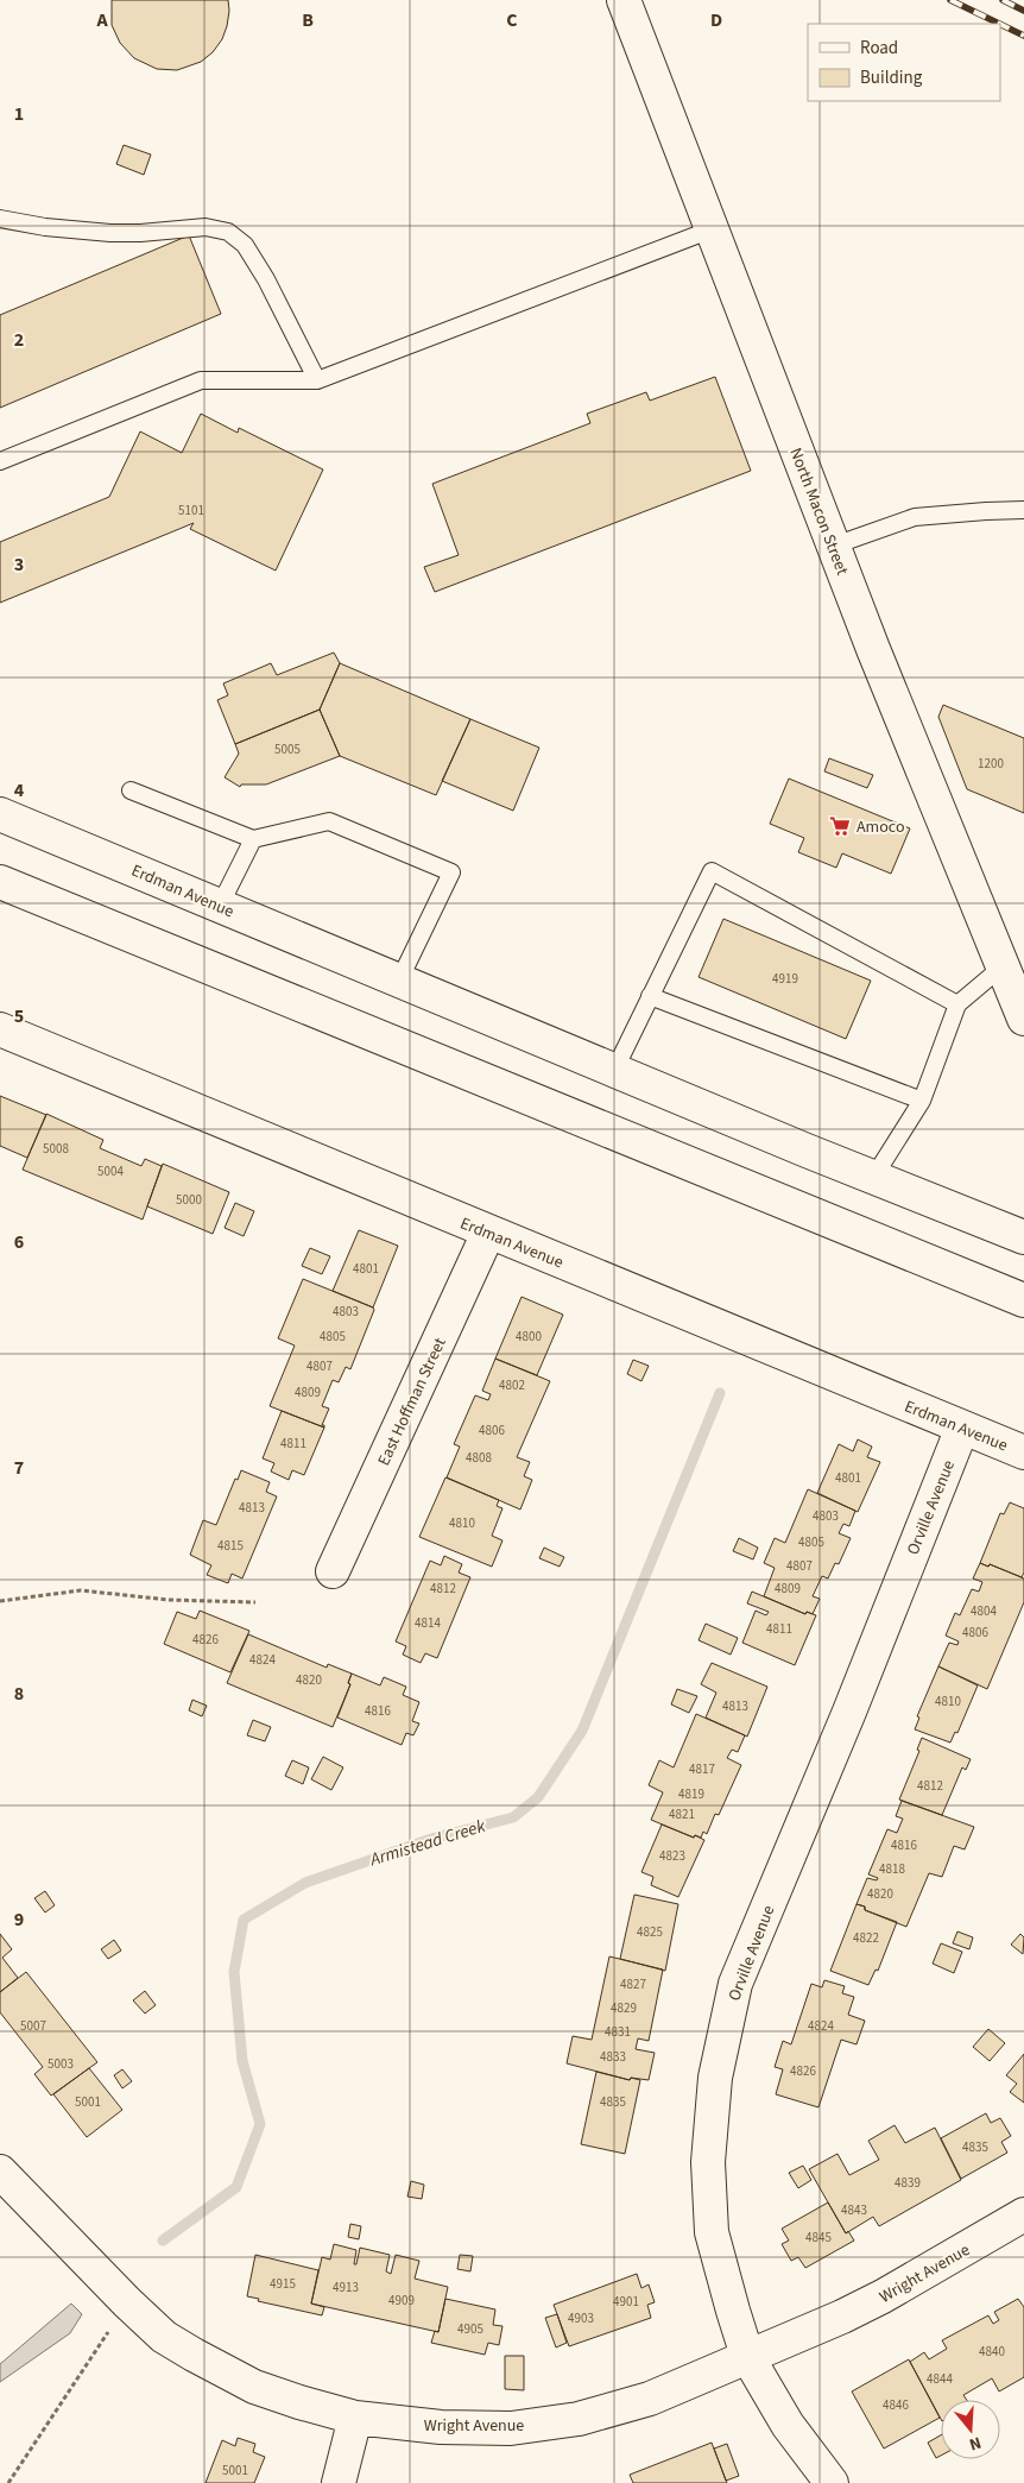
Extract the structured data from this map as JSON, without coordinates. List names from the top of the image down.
{
  "streets": {
    "street": [
      "North Macon Street",
      "Erdman Avenue",
      "East Hoffman Street",
      "Orville Avenue",
      "Wright Avenue"
    ]
  },
  "crossings": [
    ["Erdman Avenue", "East Hoffman Street"],
    ["Erdman Avenue", "Orville Avenue"],
    ["Orville Avenue", "Wright Avenue"]
  ],
  "water": ["Armistead Creek"],
  "places": {
    "supermarket": ["Amoco"]
  },
  "house_numbers": [
    "5101",
    "5005",
    "1200",
    "4919",
    "5008",
    "5004",
    "5000",
    "4801",
    "4803",
    "4805",
    "4800",
    "4807",
    "4802",
    "4809",
    "4806",
    "4811",
    "4808",
    "4801",
    "4813",
    "4803",
    "4810",
    "4805",
    "4815",
    "4807",
    "4812",
    "4809",
    "4804",
    "4814",
    "4811",
    "4806",
    "4826",
    "4824",
    "4820",
    "4810",
    "4813",
    "4816",
    "4817",
    "4812",
    "4819",
    "4821",
    "4816",
    "4823",
    "4818",
    "4820",
    "4825",
    "4822",
    "4827",
    "4829",
    "5007",
    "4824",
    "4831",
    "4833",
    "5003",
    "4826",
    "5001",
    "4835",
    "4835",
    "4839",
    "4843",
    "4845",
    "4915",
    "4913",
    "4909",
    "4901",
    "4903",
    "4905",
    "4840",
    "4844",
    "4846",
    "5001"
  ],
  "legend": ["Road", "Building"],
  "north": "bottom",
  "grid": {
    "columns": [
      "A",
      "B",
      "C",
      "D"
    ],
    "rows": [
      "1",
      "2",
      "3",
      "4",
      "5",
      "6",
      "7",
      "8",
      "9"
    ]
  }
}
